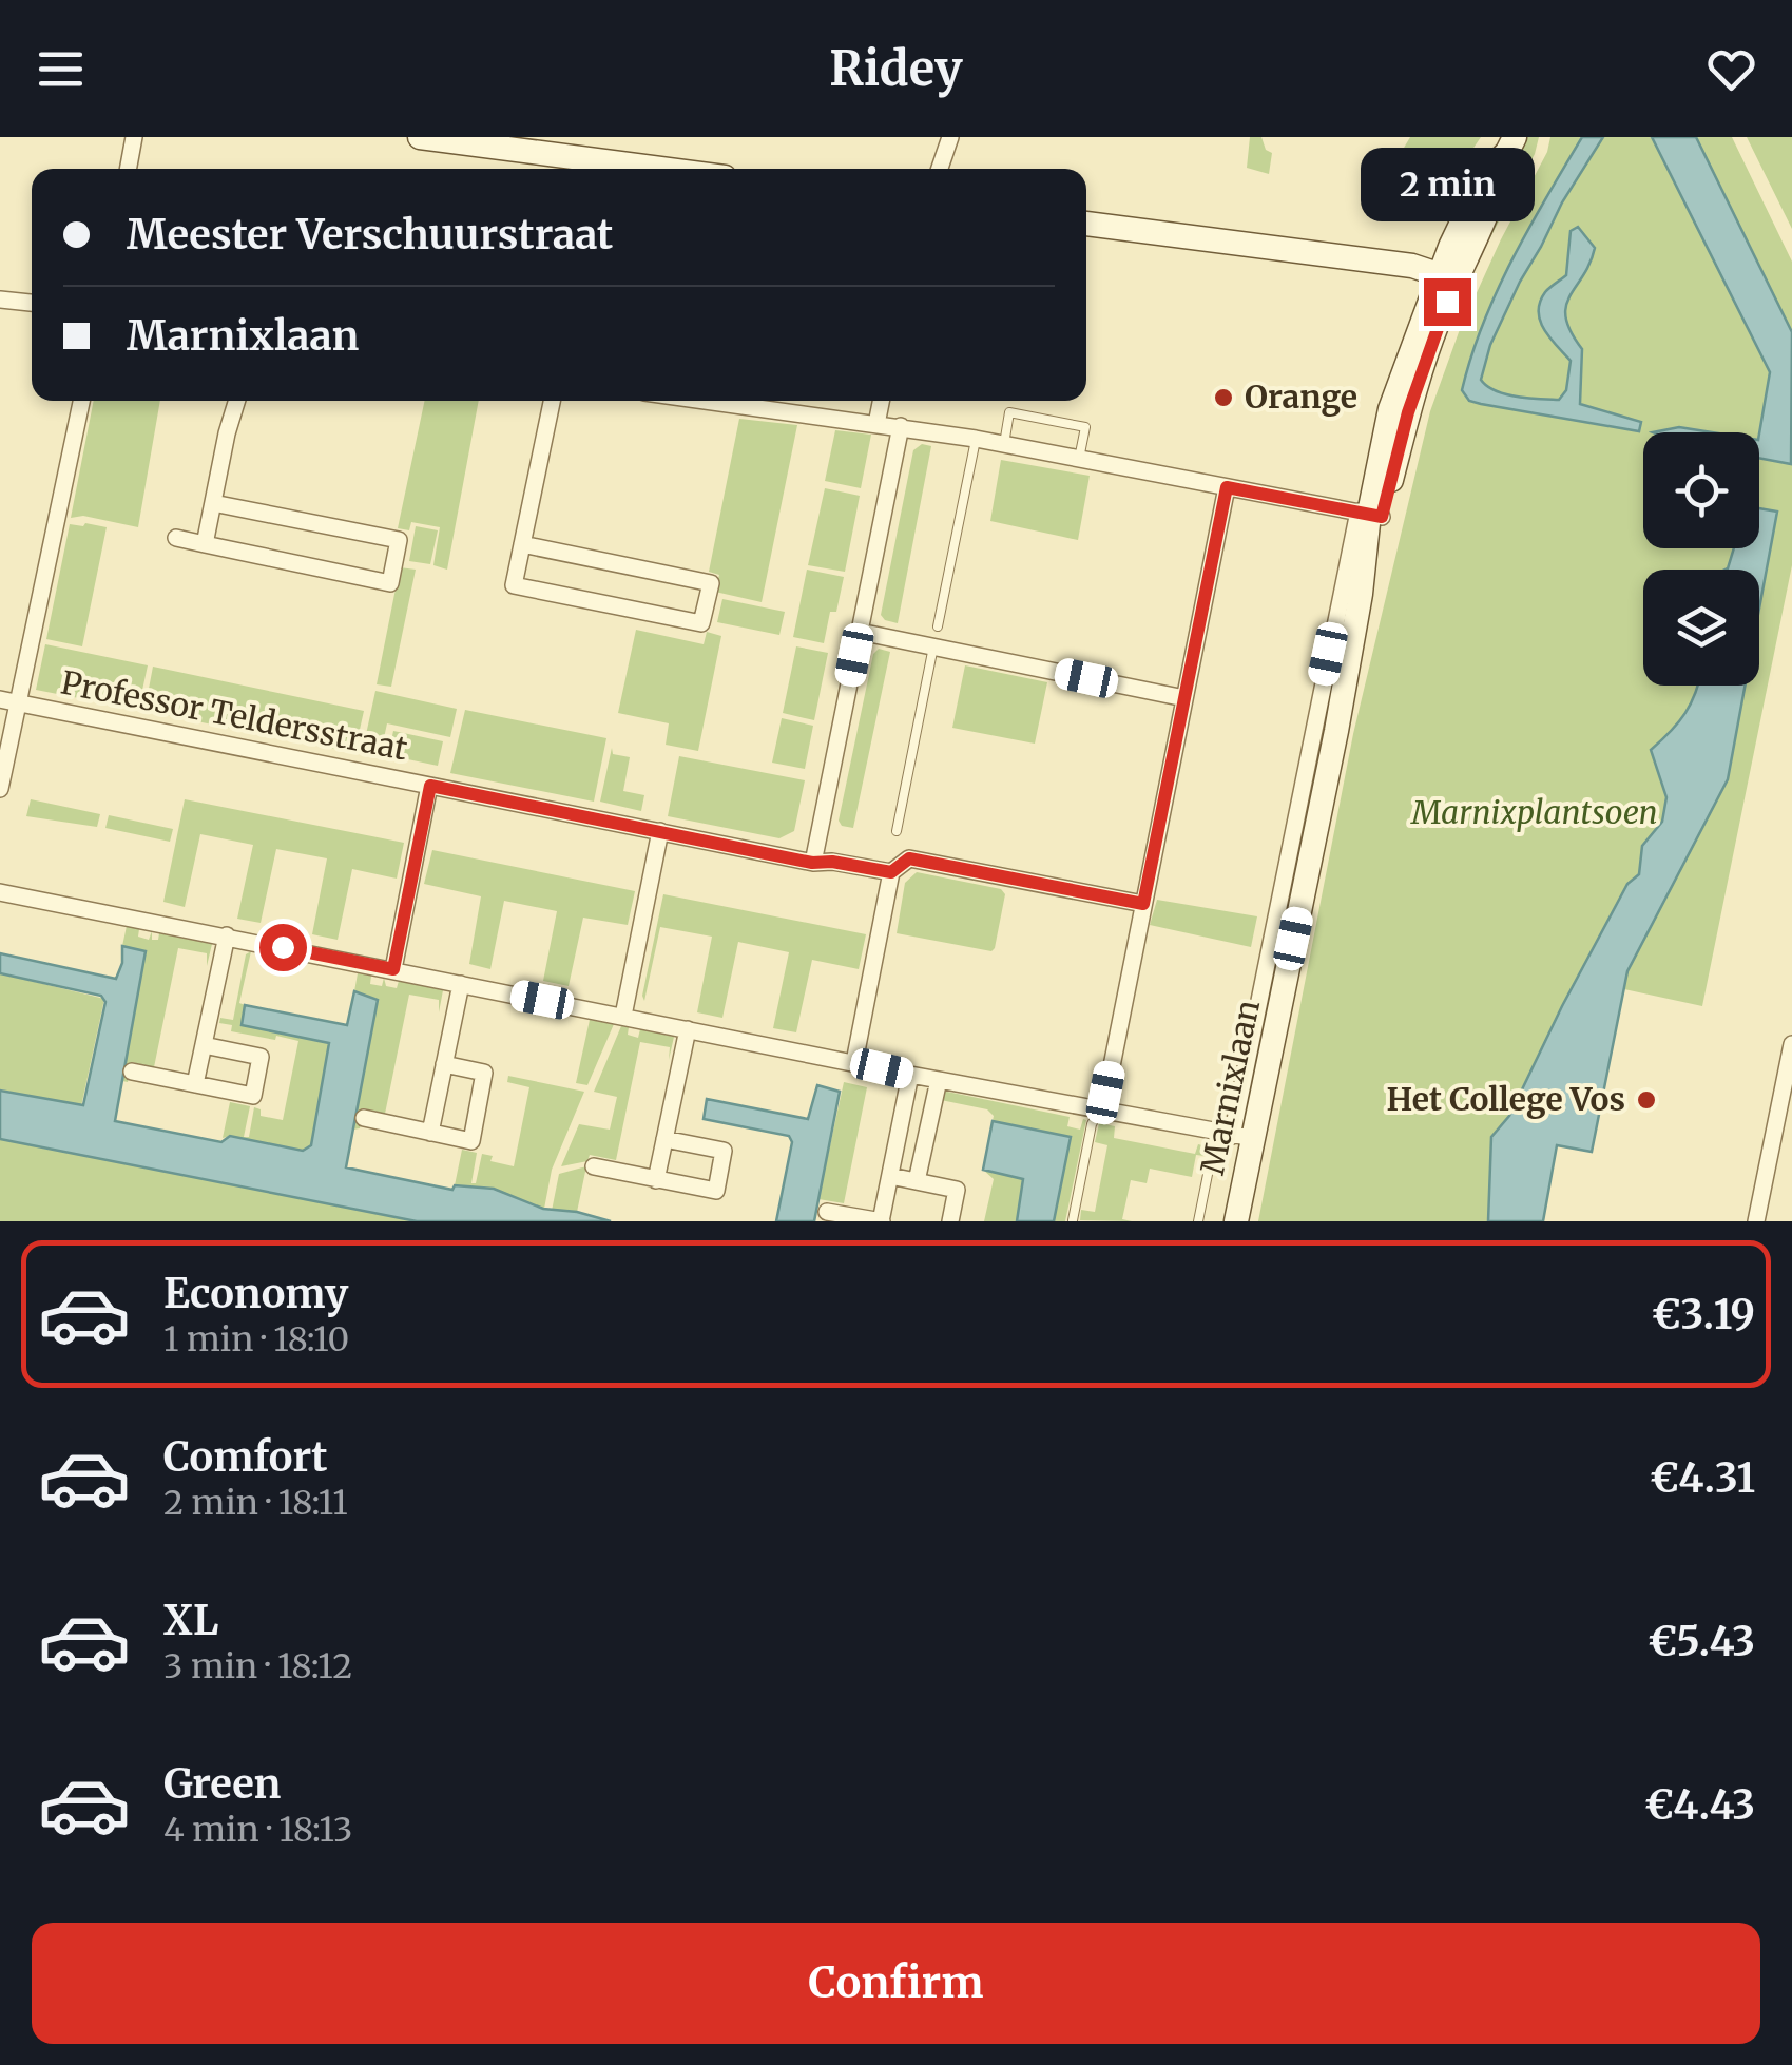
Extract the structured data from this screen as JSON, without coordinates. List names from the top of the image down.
{
  "streets": {
    "street": ["Professor Teldersstraat", "Marnixlaan"]
  },
  "parks": ["Marnixplantsoen"],
  "places": ["Orange", "Het College Vos"],
  "page": {
    "header": "Ridey",
    "bubble": "2 min",
    "banner": ["Meester Verschuurstraat", "Marnixlaan"],
    "list": [
      {
        "name": "Economy",
        "note": "1 min · 18:10",
        "value": "€3.19"
      },
      {
        "name": "Comfort",
        "note": "2 min · 18:11",
        "value": "€4.31"
      },
      {
        "name": "XL",
        "note": "3 min · 18:12",
        "value": "€5.43"
      },
      {
        "name": "Green",
        "note": "4 min · 18:13",
        "value": "€4.43"
      }
    ],
    "buttons": "Confirm"
  }
}
